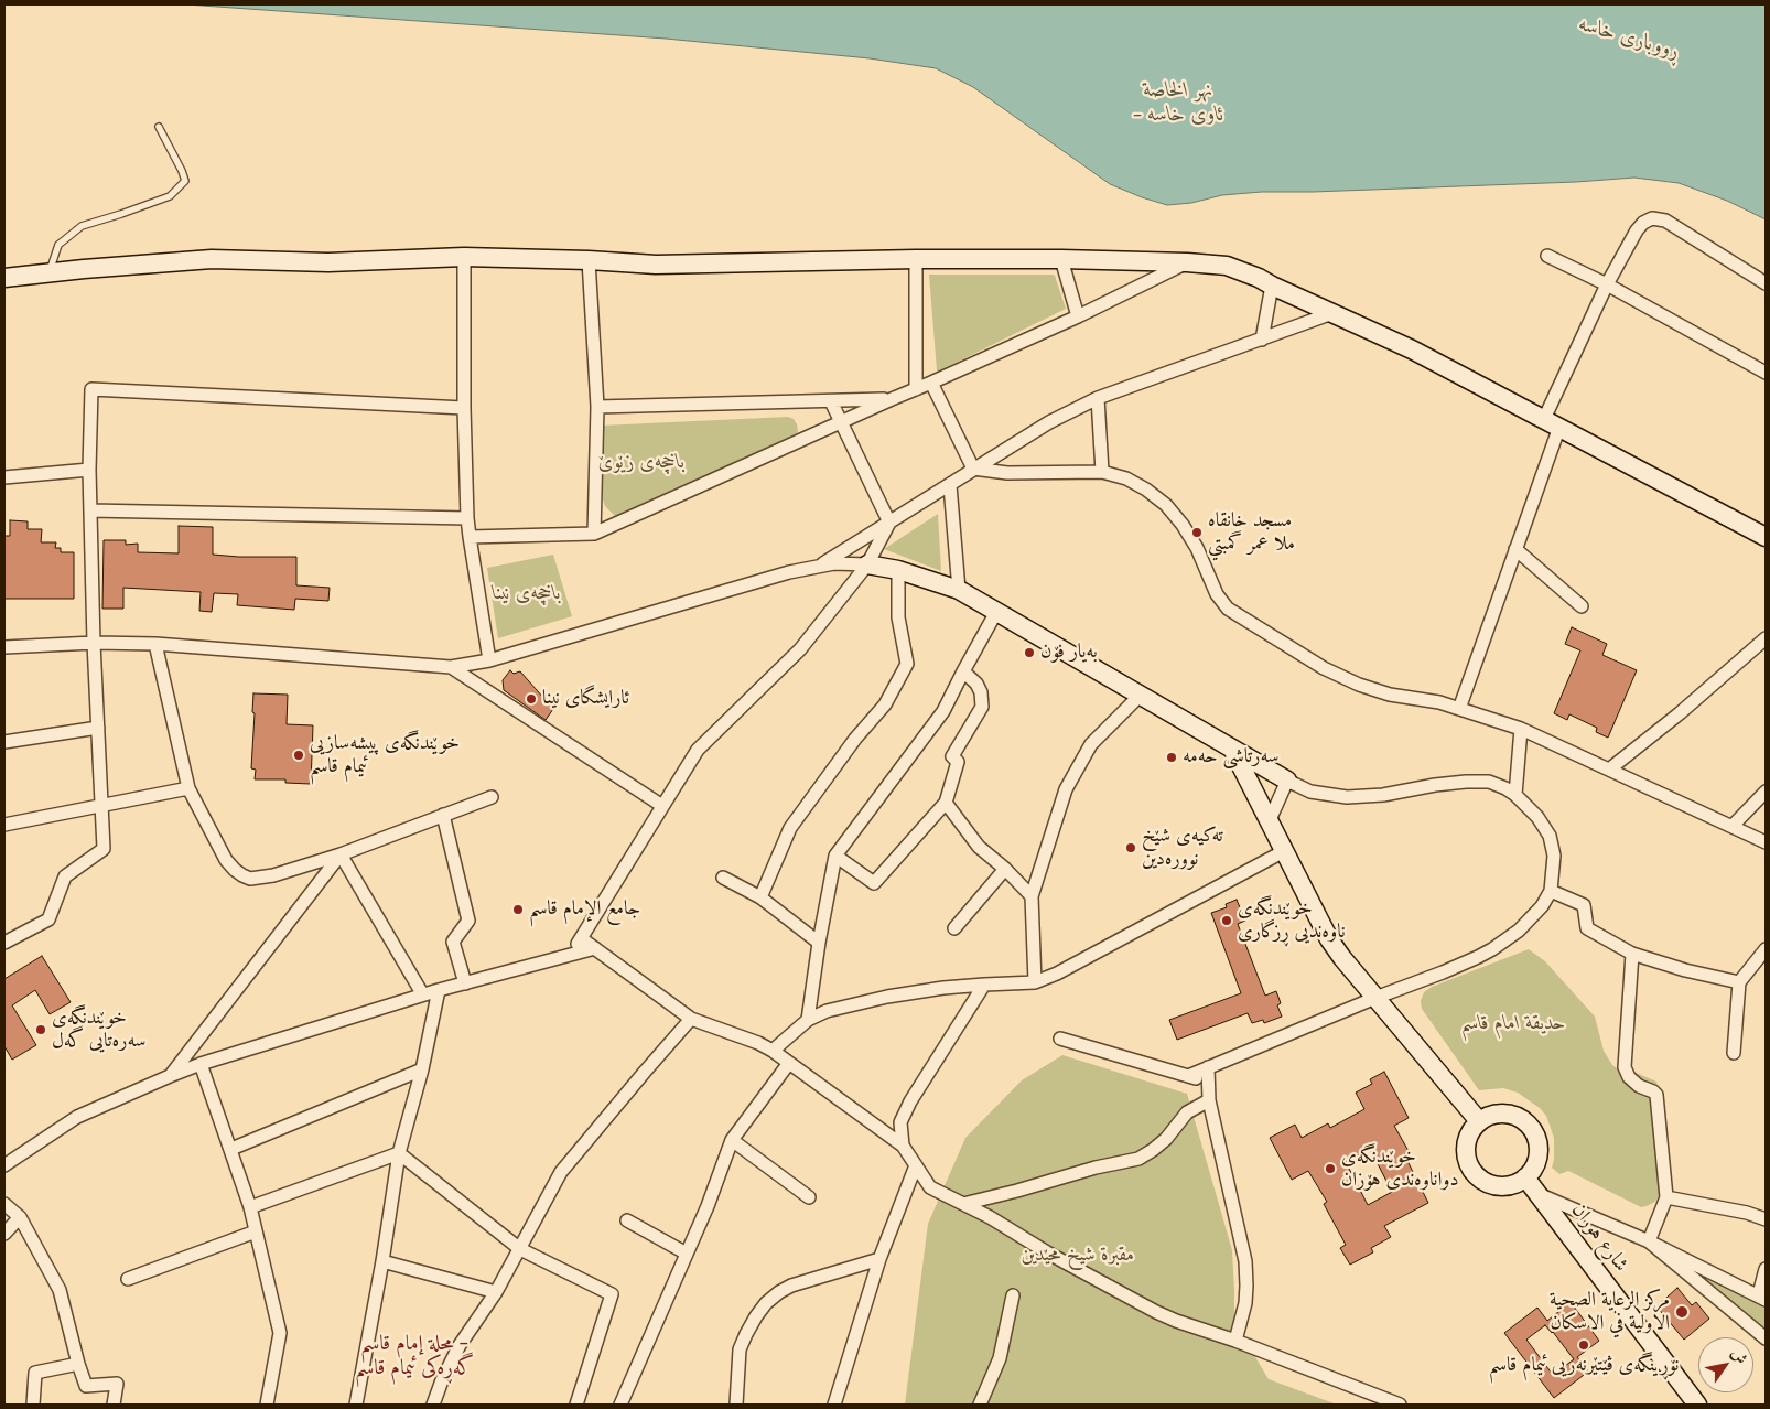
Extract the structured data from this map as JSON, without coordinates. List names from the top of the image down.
{
  "streets": {
    "street": ["شارع هوران"]
  },
  "districts": ["محلة إمام قاسم - گەڕەکی ئیمام قاسم"],
  "water": ["ڕووباری خاسە", "نهر الخاصة - ئاوی خاسە"],
  "parks": [
    "باخچەی زێوێ",
    "باخچەی نینا",
    "حديقة امام قاسم",
    "مقبرة شيخ محێدین"
  ],
  "places": [
    "مسجد خانقاه ملا عمر گمبتي",
    "بەیار فۆن",
    "ئارایشگای نینا",
    "خوێندنگەی پیشەسازیی ئیمام قاسم",
    "سەرتاشی حەمە",
    "تەکیەی شێخ نوورەدین",
    "جامع الإمام قاسم",
    "خوێندنگەی ناوەندیی ڕزگاری",
    "خوێندنگەی سەرەتایی گەل",
    "خوێندنگەی دواناوەندی هۆزان",
    "مركز الرعاية الصحية الاولية في الاسكان",
    "نۆڕینگەی ڤێتێرنەریی ئیمام قاسم"
  ],
  "north": "top right"
}
